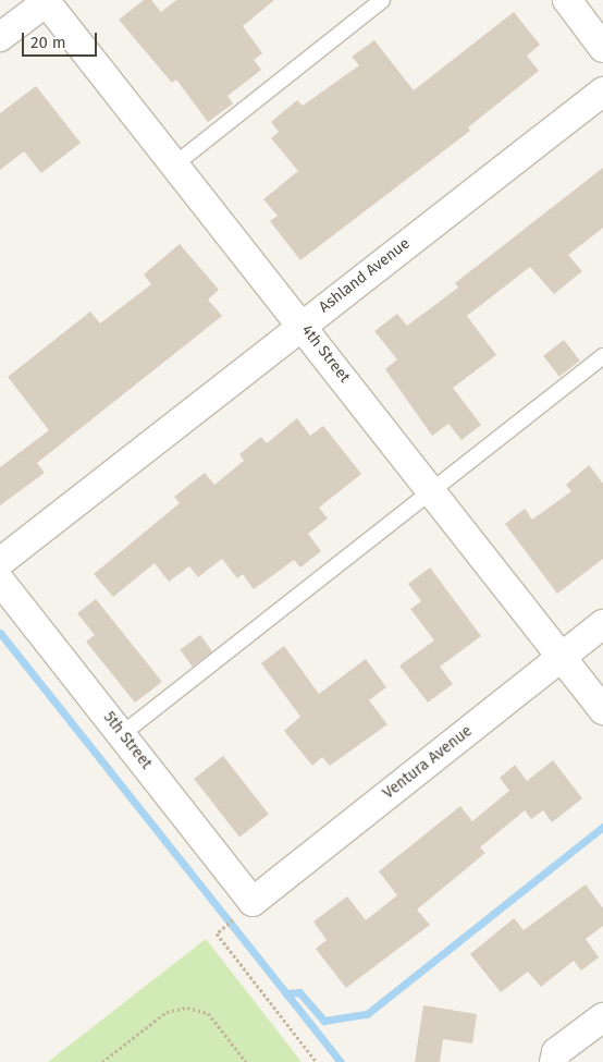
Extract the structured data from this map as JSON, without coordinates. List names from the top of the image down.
{
  "streets": {
    "street": [
      "Ashland Avenue",
      "4th Street",
      "5th Street",
      "Ventura Avenue"
    ]
  },
  "crossings": [
    ["Ashland Avenue", "4th Street"],
    ["4th Street", "Ventura Avenue"],
    ["5th Street", "Ventura Avenue"]
  ],
  "scale_bar": "20 m"
}
